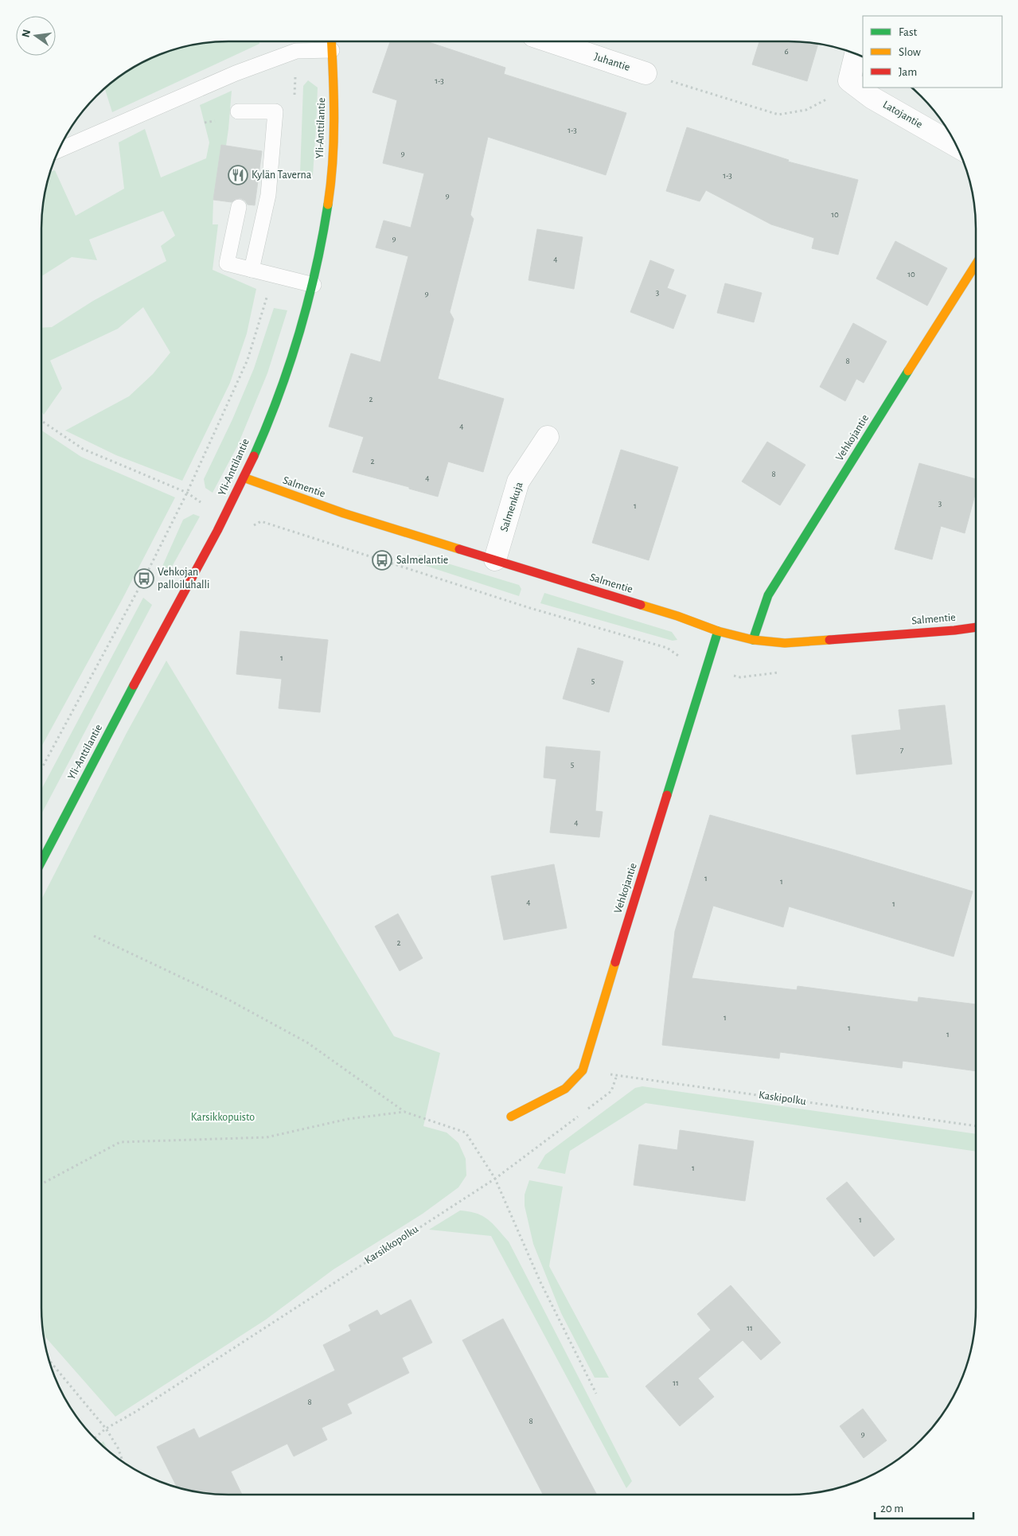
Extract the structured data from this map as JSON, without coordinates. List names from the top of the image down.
{
  "streets": {
    "street": [
      "Juhantie",
      "Latojantie",
      "Yli-Anttilantie",
      "Vehkojantie",
      "Salmentie",
      "Salmenkuja"
    ],
    "path": ["Kaskipolku", "Karsikkopolku"]
  },
  "crossings": [
    ["Yli-Anttilantie", "Salmentie"],
    ["Vehkojantie", "Salmentie"],
    ["Vehkojantie", "Kaskipolku"],
    ["Salmentie", "Salmenkuja"]
  ],
  "parks": ["Karsikkopuisto"],
  "places": {
    "restaurant": ["Kylän Taverna"],
    "bus stop": ["Salmelantie", "Vehkojan palloiluhalli"]
  },
  "house_numbers": [
    "6",
    "1-3",
    "1-3",
    "9",
    "1-3",
    "9",
    "10",
    "9",
    "4",
    "10",
    "3",
    "9",
    "8",
    "2",
    "4",
    "2",
    "8",
    "4",
    "3",
    "1",
    "1",
    "5",
    "7",
    "5",
    "4",
    "1",
    "1",
    "4",
    "1",
    "2",
    "1",
    "1",
    "1",
    "1",
    "1",
    "11",
    "11",
    "8",
    "8",
    "9"
  ],
  "legend": ["Fast", "Slow", "Jam"],
  "scale_bar": "20 m",
  "north": "left"
}
